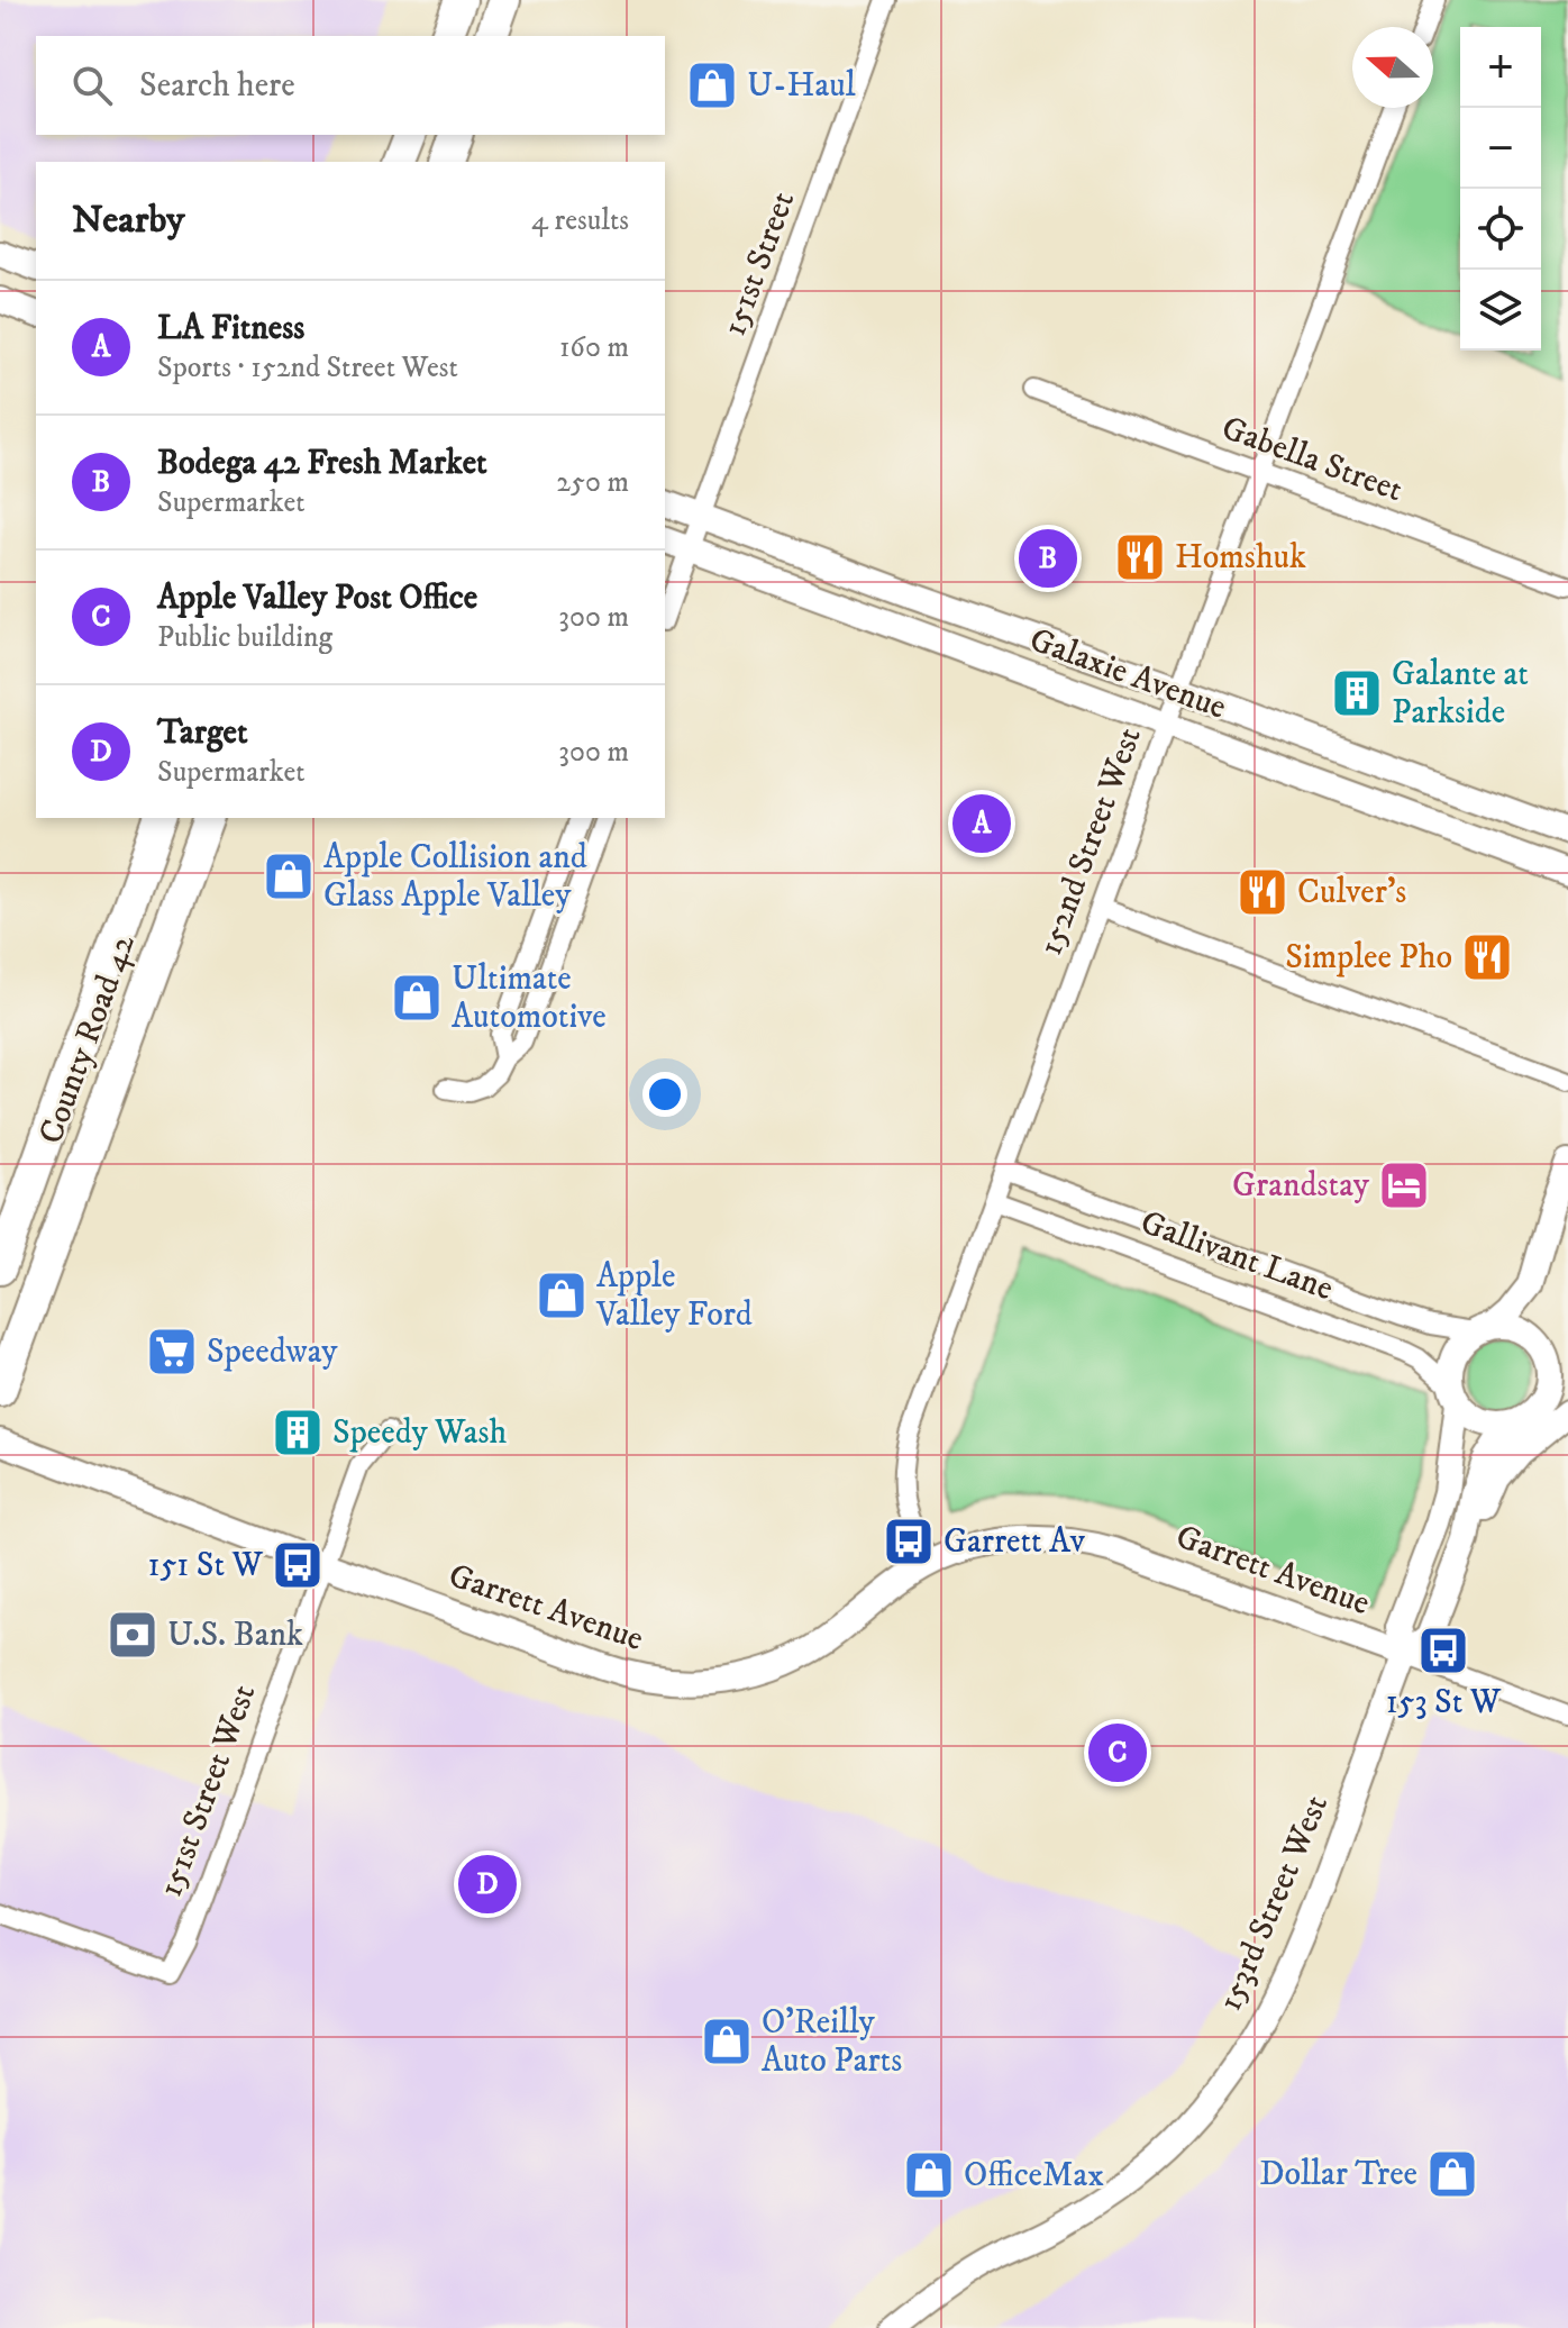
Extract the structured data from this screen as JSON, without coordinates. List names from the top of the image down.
{
  "streets": {
    "highway": ["County Road 42"],
    "street": [
      "151st Street",
      "Gabella Street",
      "Galaxie Avenue",
      "152nd Street West",
      "Gallivant Lane",
      "Garrett Avenue",
      "151st Street West",
      "153rd Street West"
    ]
  },
  "crossings": [
    ["151st Street", "Galaxie Avenue"],
    ["Gabella Street", "152nd Street West"],
    ["Galaxie Avenue", "152nd Street West"],
    ["152nd Street West", "Gallivant Lane"],
    ["152nd Street West", "Garrett Avenue"],
    ["Gallivant Lane", "153rd Street West"],
    ["Garrett Avenue", "151st Street West"],
    ["Garrett Avenue", "153rd Street West"]
  ],
  "places": {
    "shop": [
      "U-Haul",
      "Apple Collision and Glass Apple Valley",
      "Ultimate Automotive",
      "Apple Valley Ford",
      "O'Reilly Auto Parts",
      "Dollar Tree",
      "OfficeMax"
    ],
    "restaurant": ["Homshuk", "Culver's", "Simplee Pho"],
    "building": ["Galante at Parkside", "Speedy Wash"],
    "hotel": ["Grandstay"],
    "supermarket": ["Speedway"],
    "bus stop": ["Garrett Av", "151 St W", "153 St W"],
    "bank": ["U.S. Bank"]
  },
  "north": "left",
  "page": {
    "map_buttons": ["+", "−"],
    "search": "Search here",
    "heading": ["Nearby", "4 results"],
    "list": [
      {
        "mark": "A",
        "name": "LA Fitness",
        "note": "Sports · 152nd Street West",
        "value": "160 m"
      },
      {
        "mark": "B",
        "name": "Bodega 42 Fresh Market",
        "note": "Supermarket",
        "value": "250 m"
      },
      {
        "mark": "C",
        "name": "Apple Valley Post Office",
        "note": "Public building",
        "value": "300 m"
      },
      {
        "mark": "D",
        "name": "Target",
        "note": "Supermarket",
        "value": "300 m"
      }
    ],
    "pins": [
      "B",
      "A",
      "C",
      "D"
    ]
  }
}
